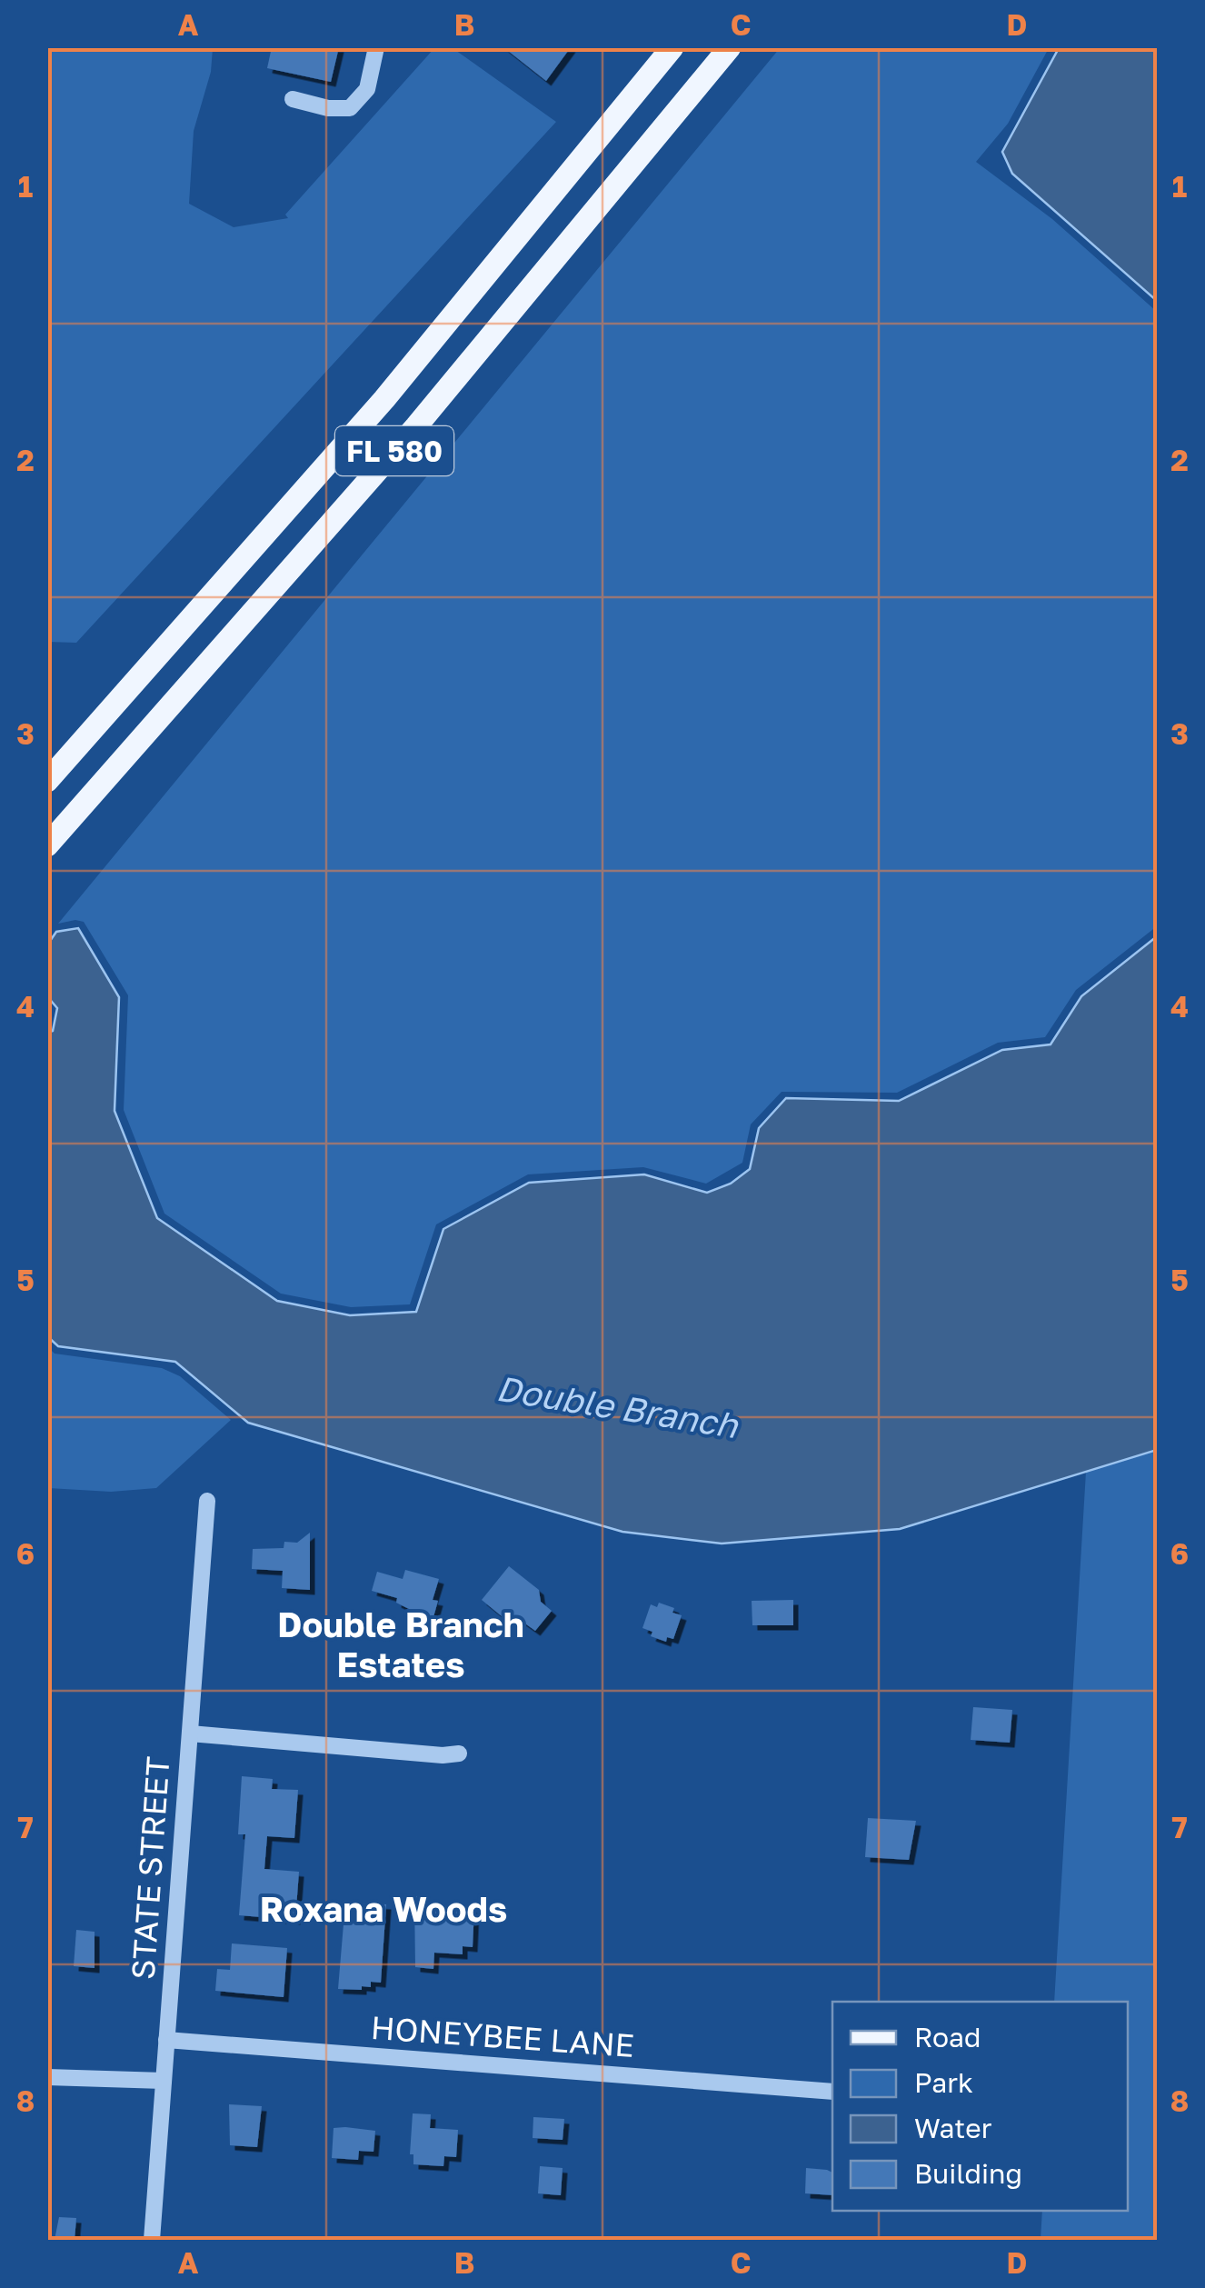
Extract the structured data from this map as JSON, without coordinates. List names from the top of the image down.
{
  "streets": {
    "main road": ["FL 580"],
    "street": ["STATE STREET", "HONEYBEE LANE"]
  },
  "crossings": [
    ["STATE STREET", "HONEYBEE LANE"]
  ],
  "districts": ["Double Branch Estates", "Roxana Woods"],
  "water": ["Double Branch"],
  "legend": [
    "Road",
    "Park",
    "Water",
    "Building"
  ],
  "grid": {
    "columns": [
      "A",
      "B",
      "C",
      "D"
    ],
    "rows": [
      "1",
      "2",
      "3",
      "4",
      "5",
      "6",
      "7",
      "8"
    ]
  }
}
